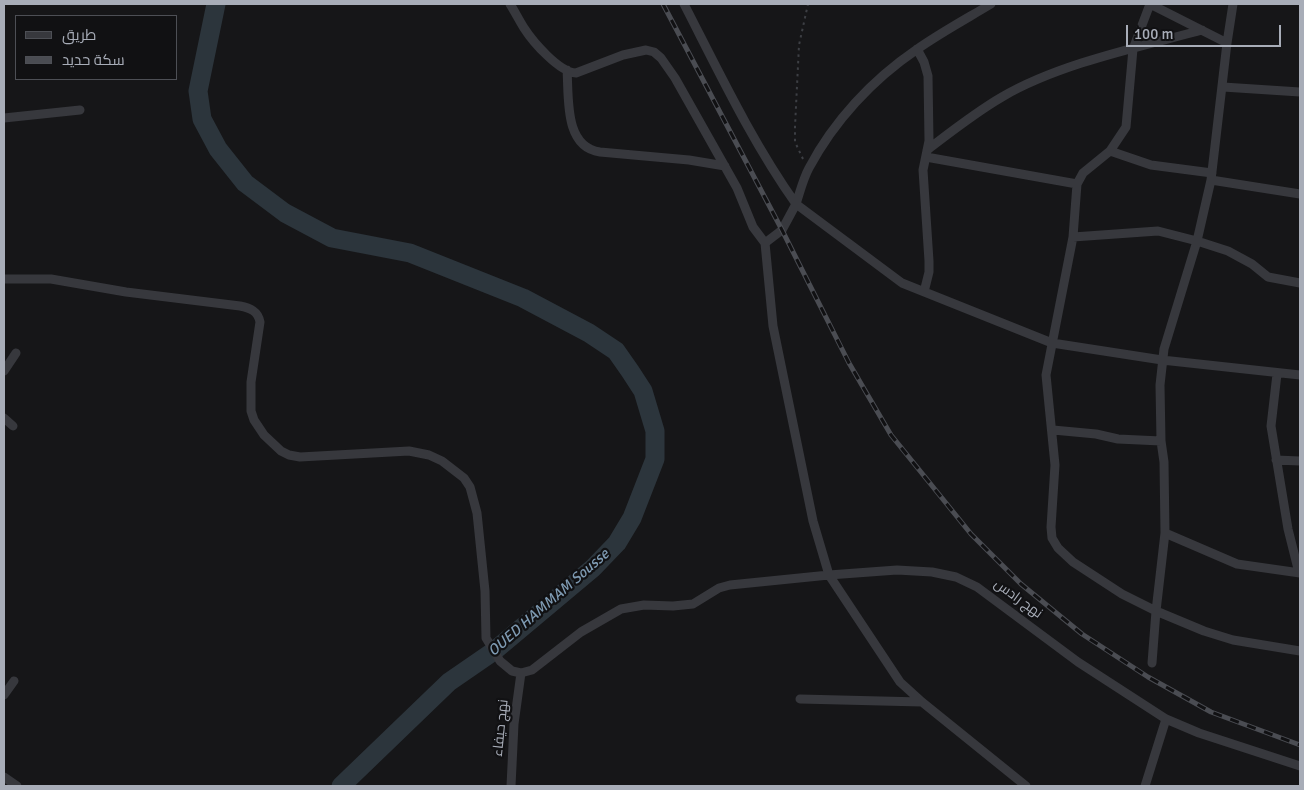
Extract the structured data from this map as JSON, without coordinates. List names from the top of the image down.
{
  "streets": {
    "street": ["نهج رادس", "نهج حيفاء"]
  },
  "crossings": [
    ["نهج رادس", "نهج حيفاء"]
  ],
  "water": ["OUED HAMMAM Sousse"],
  "legend": ["طريق", "سكة حديد"],
  "scale_bar": "100 m"
}
